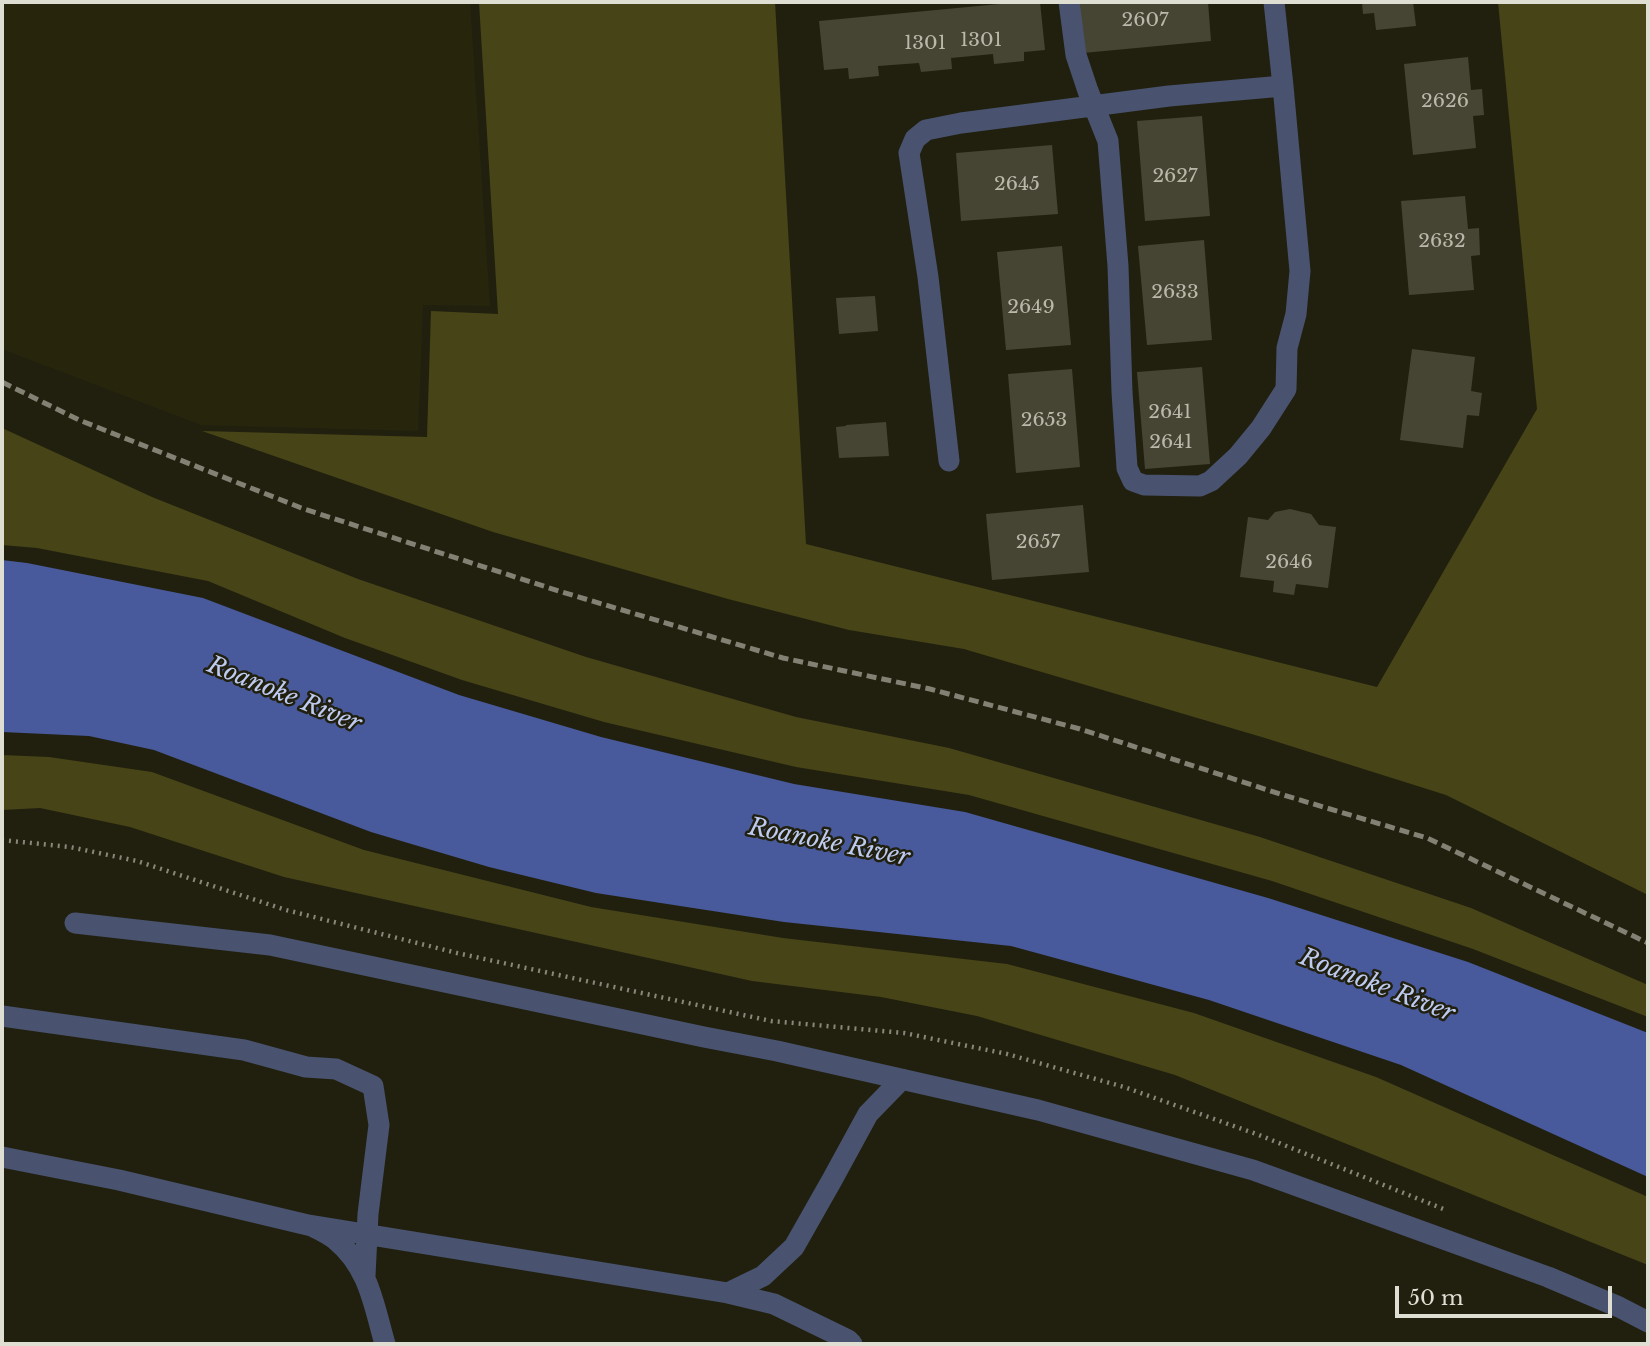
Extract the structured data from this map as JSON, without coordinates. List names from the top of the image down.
{
  "water": ["Roanoke River"],
  "house_numbers": [
    "2607",
    "1301",
    "1301",
    "2626",
    "2627",
    "2645",
    "2632",
    "2633",
    "2649",
    "2641",
    "2653",
    "2641",
    "2657",
    "2646"
  ],
  "scale_bar": "50 m"
}
